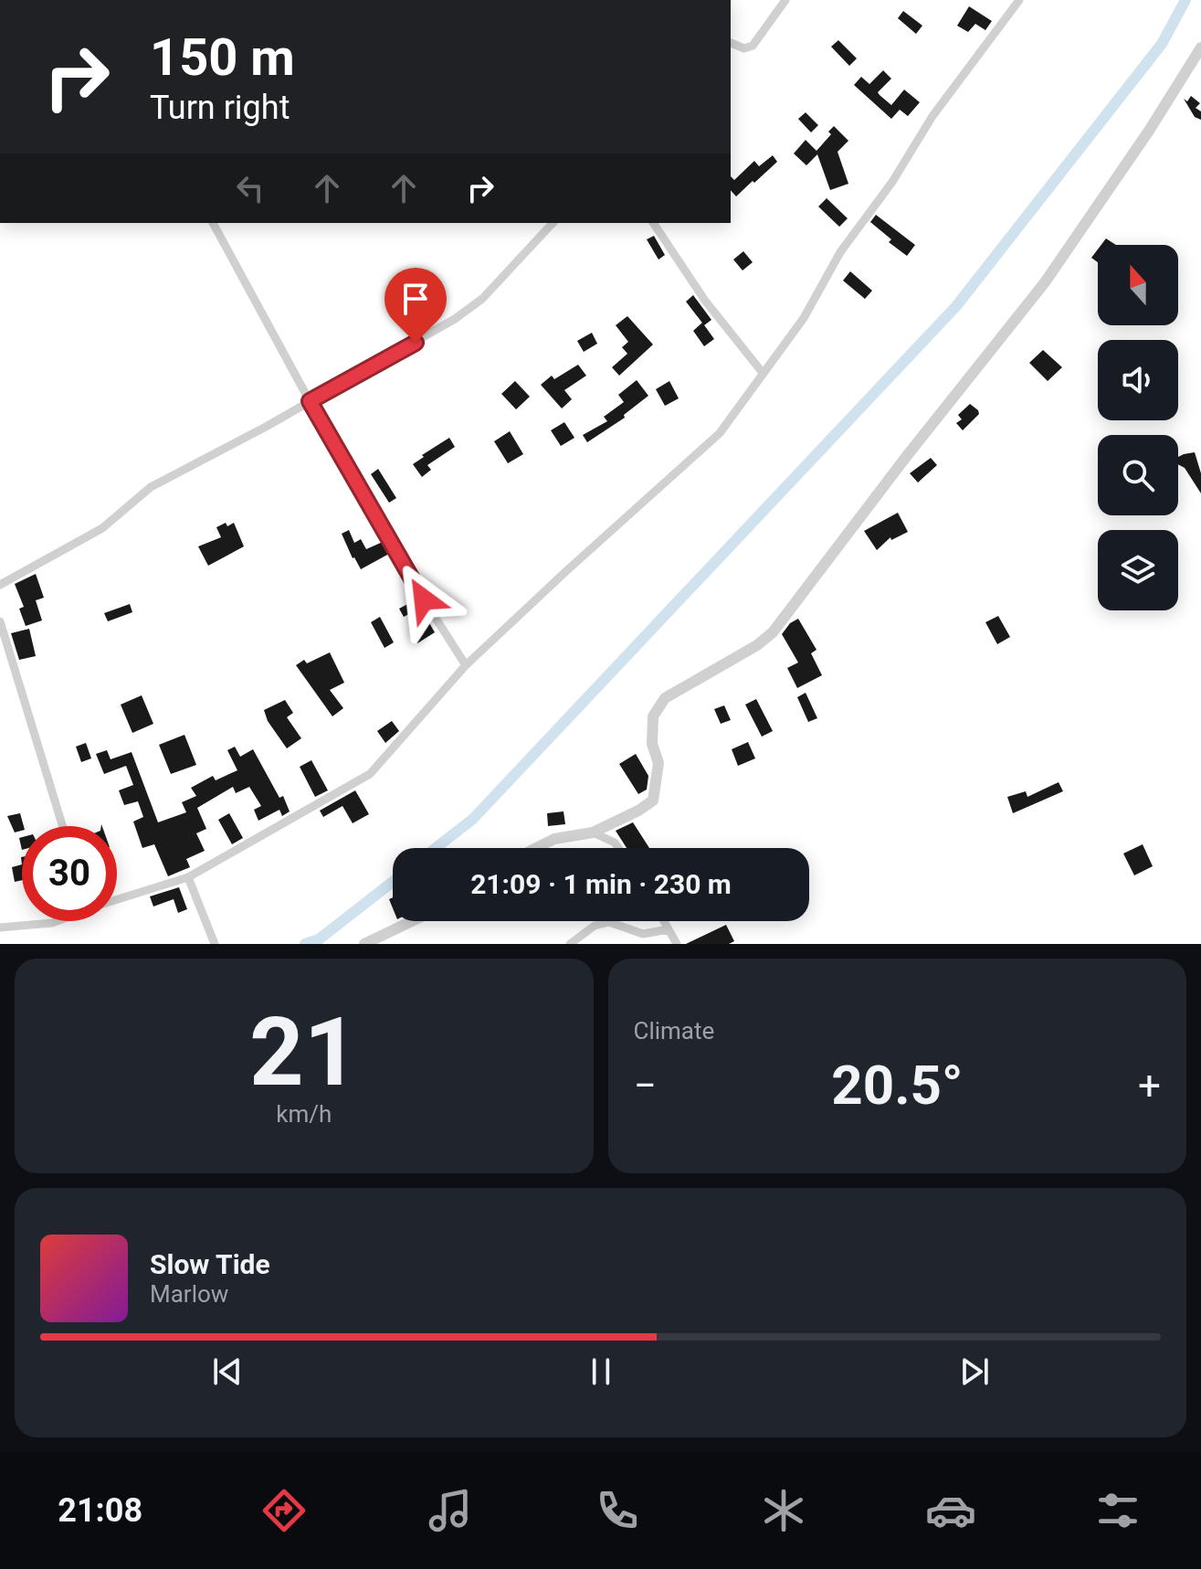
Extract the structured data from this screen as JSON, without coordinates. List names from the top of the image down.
{
  "north": "top",
  "page": {
    "turn": ["150 m", "Turn right"],
    "limit": "30",
    "trip": "21:09 · 1 min · 230 m",
    "tile": [
      ["21", "km/h"],
      "Climate"
    ],
    "heat": ["−", "20.5°", "+"],
    "song": ["Slow Tide", "Marlow"],
    "tabs": "21:08"
  }
}
